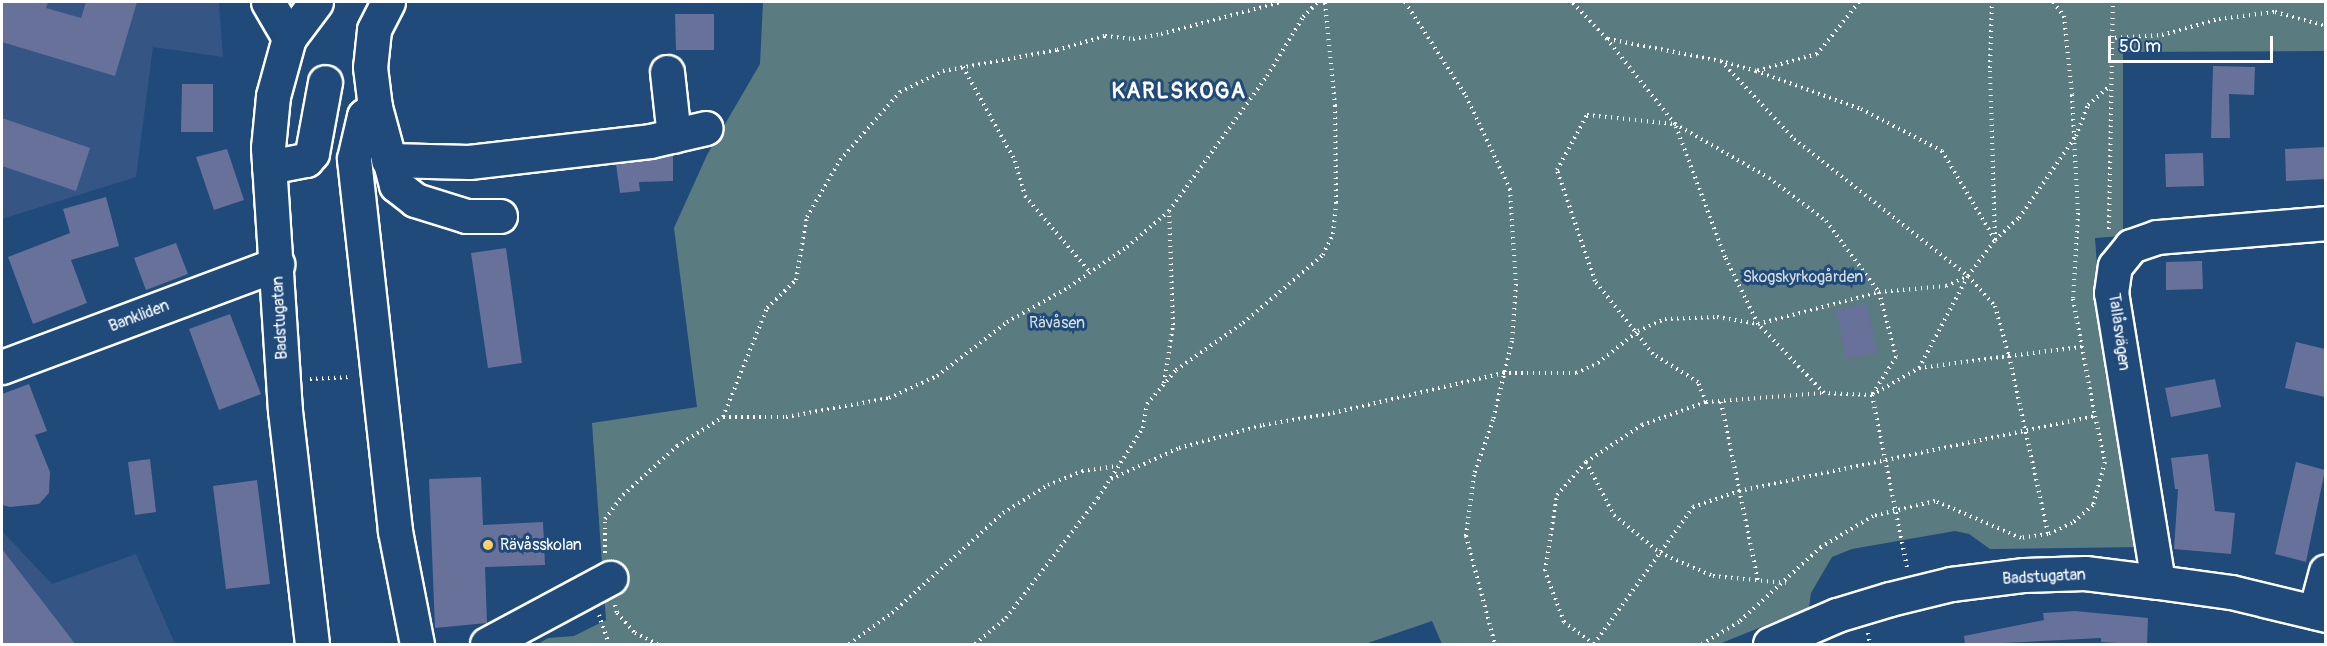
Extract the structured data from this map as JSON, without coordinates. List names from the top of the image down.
{
  "streets": {
    "street": ["Bankliden", "Badstugatan", "Tallåsvägen"]
  },
  "crossings": [
    ["Bankliden", "Badstugatan"],
    ["Badstugatan", "Tallåsvägen"]
  ],
  "districts": ["KARLSKOGA"],
  "parks": ["Skogskyrkogården", "Rävåsen"],
  "places": ["Rävåsskolan"],
  "scale_bar": "50 m"
}
